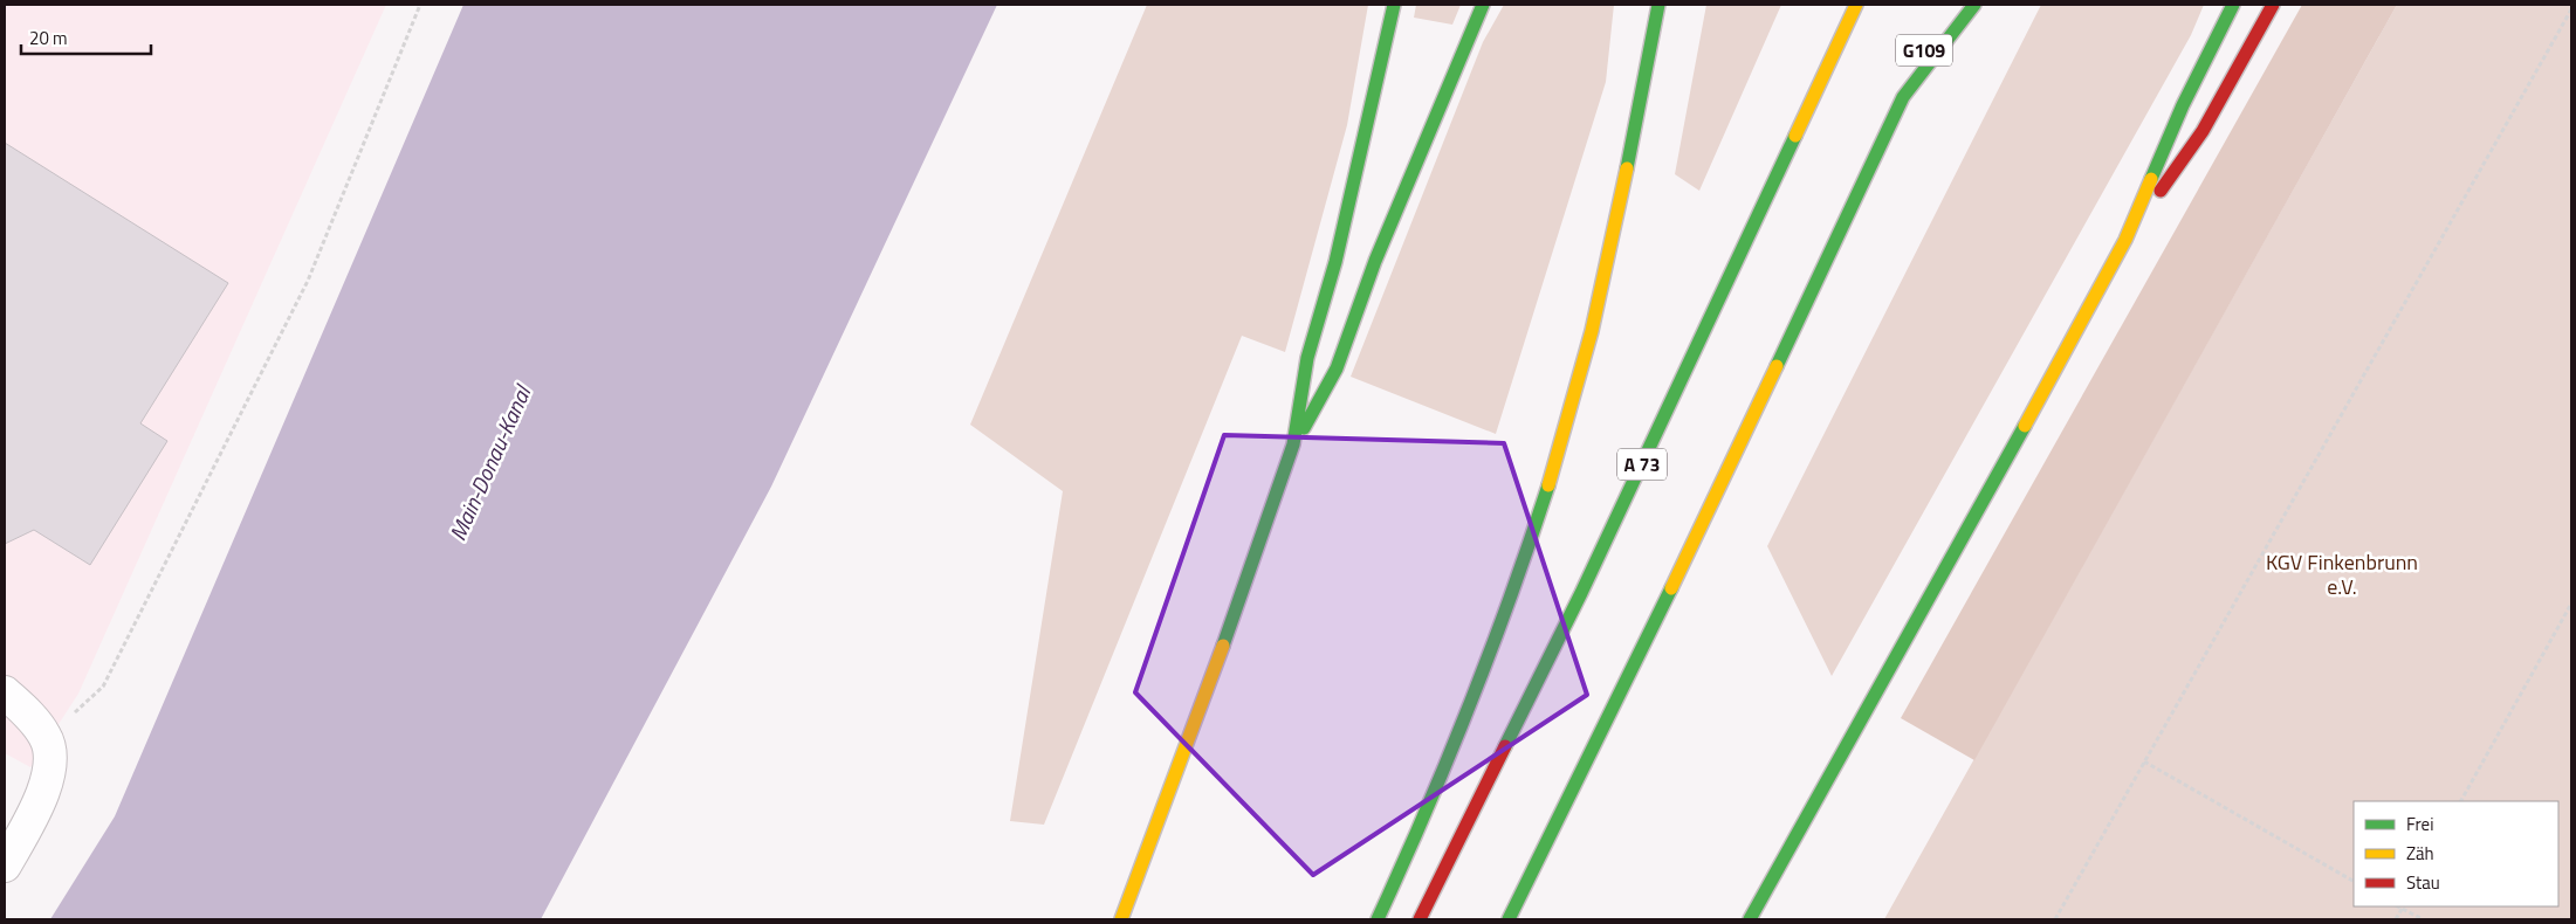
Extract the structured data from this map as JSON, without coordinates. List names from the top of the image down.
{
  "streets": {
    "highway": ["G109", "A 73"]
  },
  "water": ["Main-Donau-Kanal"],
  "parks": ["KGV Finkenbrunn e.V."],
  "legend": ["Frei", "Zäh", "Stau"],
  "scale_bar": "20 m"
}
